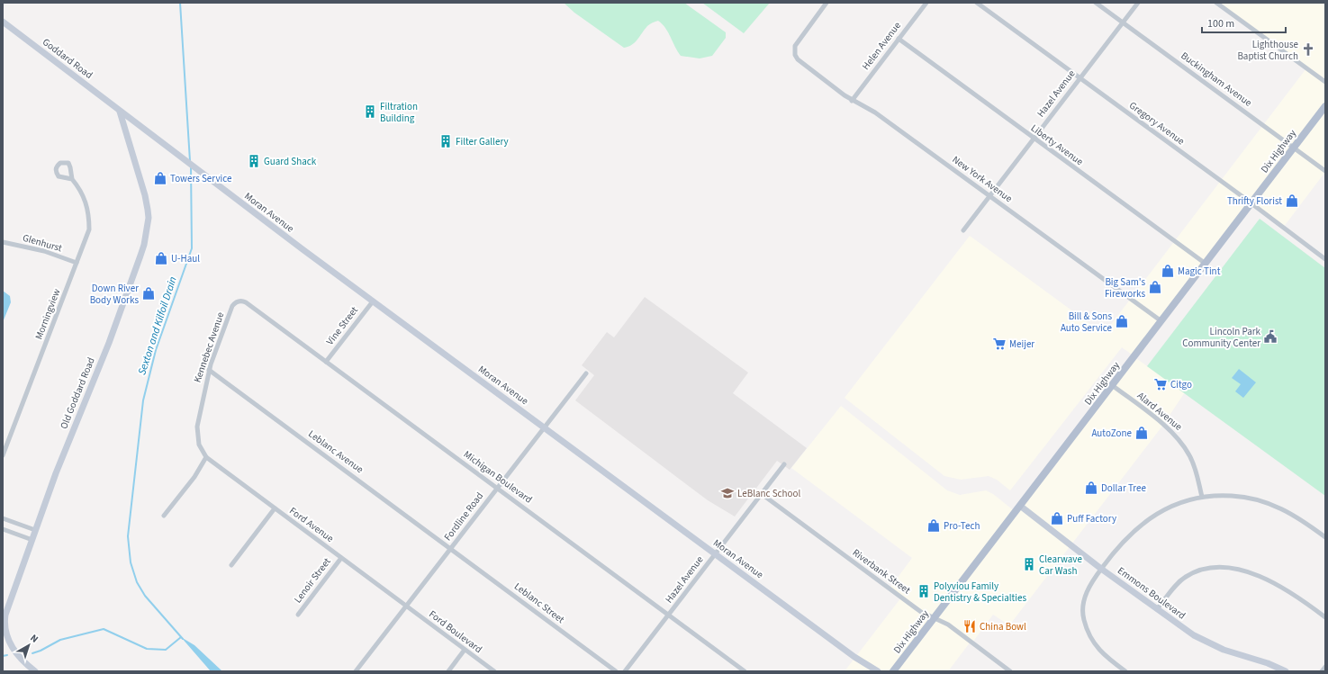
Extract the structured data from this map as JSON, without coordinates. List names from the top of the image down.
{
  "streets": {
    "main road": [
      "Goddard Road",
      "Dix Highway",
      "Moran Avenue",
      "Old Goddard Road",
      "Emmons Boulevard"
    ],
    "street": [
      "Helen Avenue",
      "Buckingham Avenue",
      "Hazel Avenue",
      "Gregory Avenue",
      "Liberty Avenue",
      "New York Avenue",
      "Glenhurst",
      "Morningview",
      "Vine Street",
      "Kennebec Avenue",
      "Alard Avenue",
      "Leblanc Avenue",
      "Michigan Boulevard",
      "Fordline Road",
      "Ford Avenue",
      "Riverbank Street",
      "Lenoir Street",
      "Leblanc Street",
      "Ford Boulevard"
    ]
  },
  "crossings": [
    ["Helen Avenue", "Liberty Avenue"],
    ["Helen Avenue", "New York Avenue"],
    ["Goddard Road", "Moran Avenue"],
    ["Goddard Road", "Old Goddard Road"],
    ["Buckingham Avenue", "Hazel Avenue"],
    ["Buckingham Avenue", "Dix Highway"],
    ["Hazel Avenue", "Gregory Avenue"],
    ["Hazel Avenue", "Liberty Avenue"],
    ["Hazel Avenue", "New York Avenue"],
    ["Hazel Avenue", "Moran Avenue"],
    ["Hazel Avenue", "Michigan Boulevard"],
    ["Hazel Avenue", "Riverbank Street"],
    ["Gregory Avenue", "Dix Highway"],
    ["Liberty Avenue", "Dix Highway"],
    ["Dix Highway", "New York Avenue"],
    ["Dix Highway", "Alard Avenue"],
    ["Dix Highway", "Riverbank Street"],
    ["Dix Highway", "Emmons Boulevard"],
    ["Moran Avenue", "Vine Street"],
    ["Moran Avenue", "Old Goddard Road"],
    ["Moran Avenue", "Fordline Road"],
    ["Glenhurst", "Morningview"],
    ["Vine Street", "Michigan Boulevard"],
    ["Kennebec Avenue", "Leblanc Avenue"],
    ["Kennebec Avenue", "Michigan Boulevard"],
    ["Kennebec Avenue", "Ford Avenue"],
    ["Leblanc Avenue", "Fordline Road"],
    ["Leblanc Avenue", "Leblanc Street"],
    ["Michigan Boulevard", "Fordline Road"],
    ["Fordline Road", "Ford Avenue"],
    ["Fordline Road", "Leblanc Street"],
    ["Fordline Road", "Ford Boulevard"],
    ["Ford Avenue", "Lenoir Street"],
    ["Ford Avenue", "Ford Boulevard"]
  ],
  "water": ["Sexton and Kilfoil Drain"],
  "places": {
    "church": ["Lighthouse Baptist Church"],
    "building": [
      "Filtration Building",
      "Filter Gallery",
      "Guard Shack",
      "Clearwave Car Wash",
      "Polyviou Family Dentistry & Specialties"
    ],
    "shop": [
      "Towers Service",
      "Thrifty Florist",
      "U-Haul",
      "Magic Tint",
      "Big Sam's Fireworks",
      "Down River Body Works",
      "Bill & Sons Auto Service",
      "AutoZone",
      "Dollar Tree",
      "Puff Factory",
      "Pro-Tech"
    ],
    "public building": ["Lincoln Park Community Center"],
    "supermarket": ["Meijer", "Citgo"],
    "school or university": ["LeBlanc School"],
    "restaurant": ["China Bowl"]
  },
  "scale_bar": "100 m",
  "north": "top right"
}
